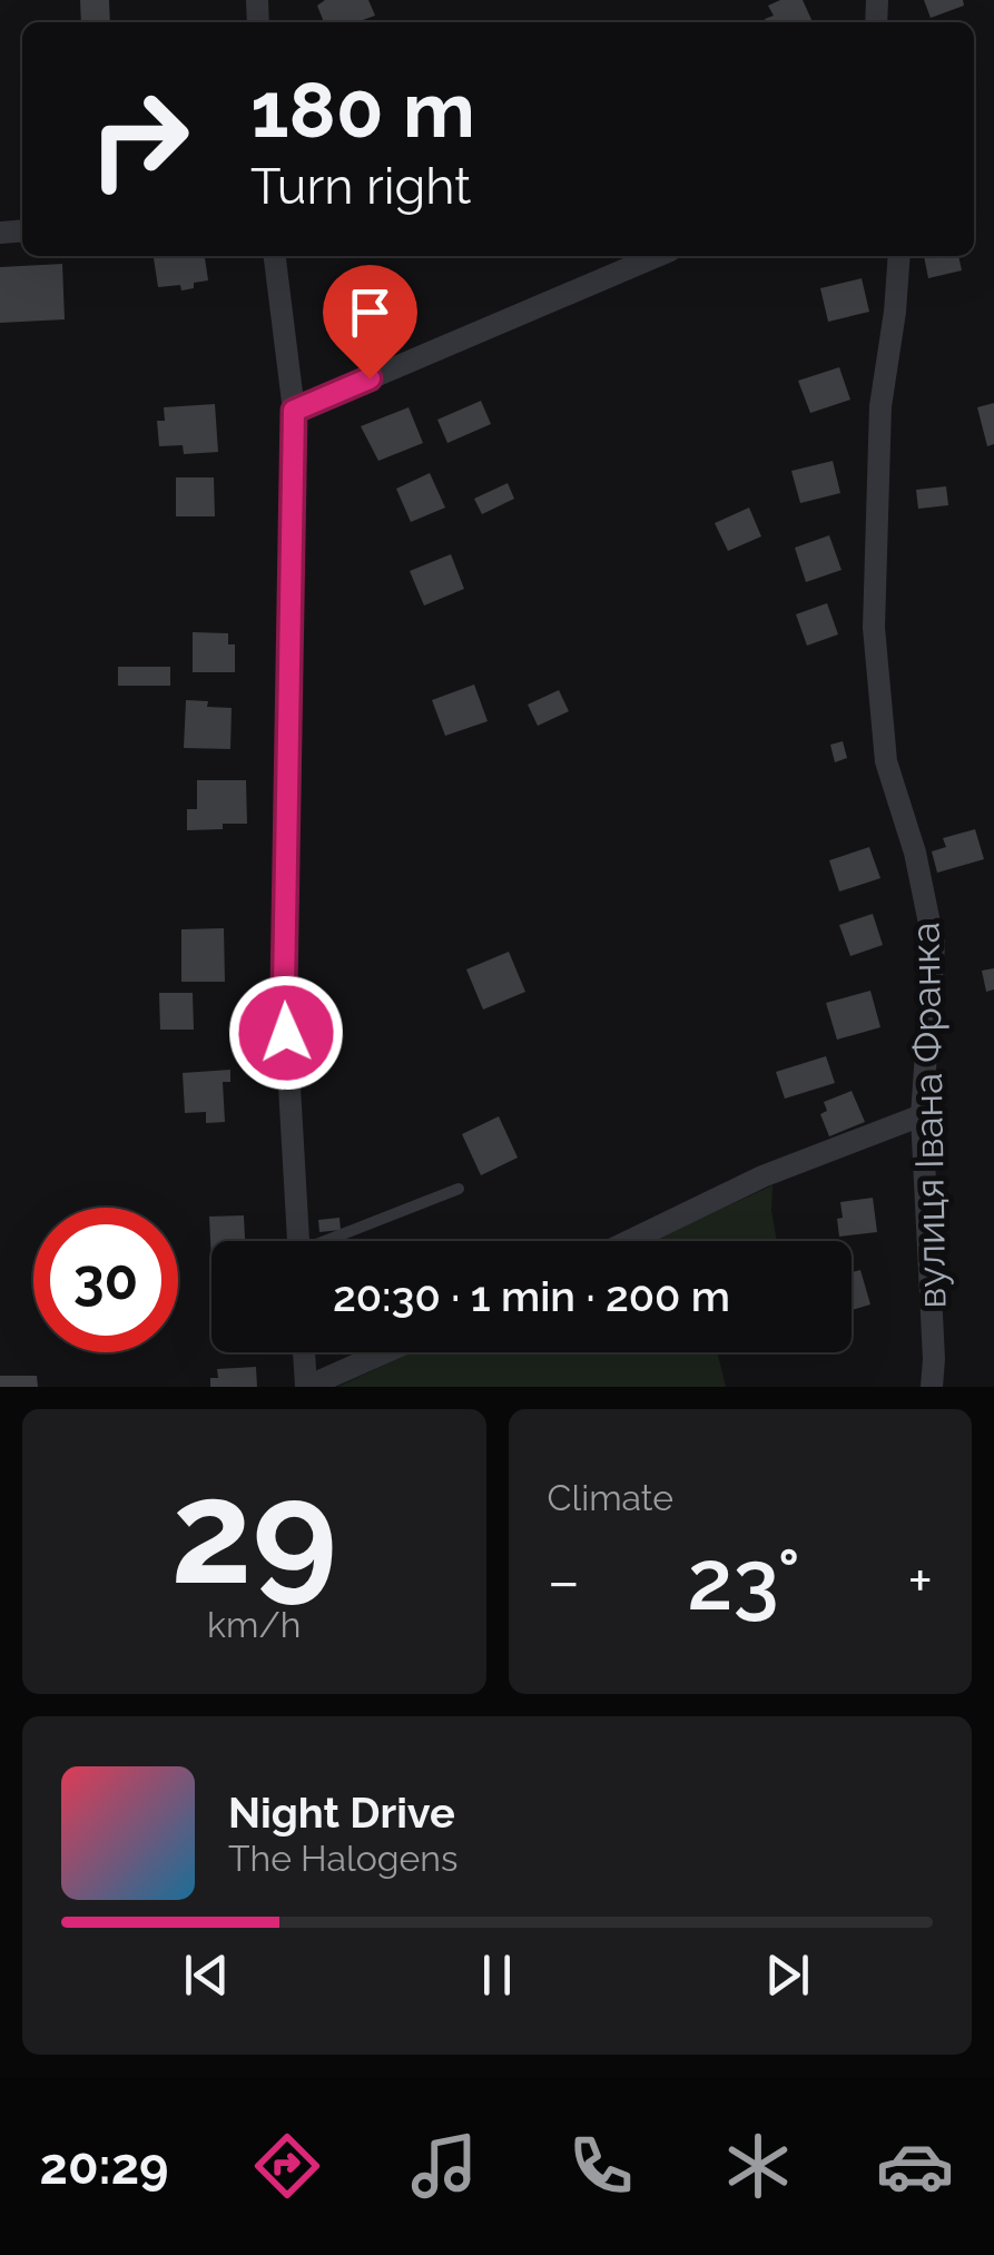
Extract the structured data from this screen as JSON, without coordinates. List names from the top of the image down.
{
  "streets": {
    "street": ["вулиця Івана Франка"]
  },
  "page": {
    "turn": ["180 m", "Turn right"],
    "limit": "30",
    "trip": "20:30 · 1 min · 200 m",
    "tile": [
      ["29", "km/h"],
      "Climate"
    ],
    "heat": ["−", "23°", "+"],
    "song": ["Night Drive", "The Halogens"],
    "tabs": "20:29"
  }
}
